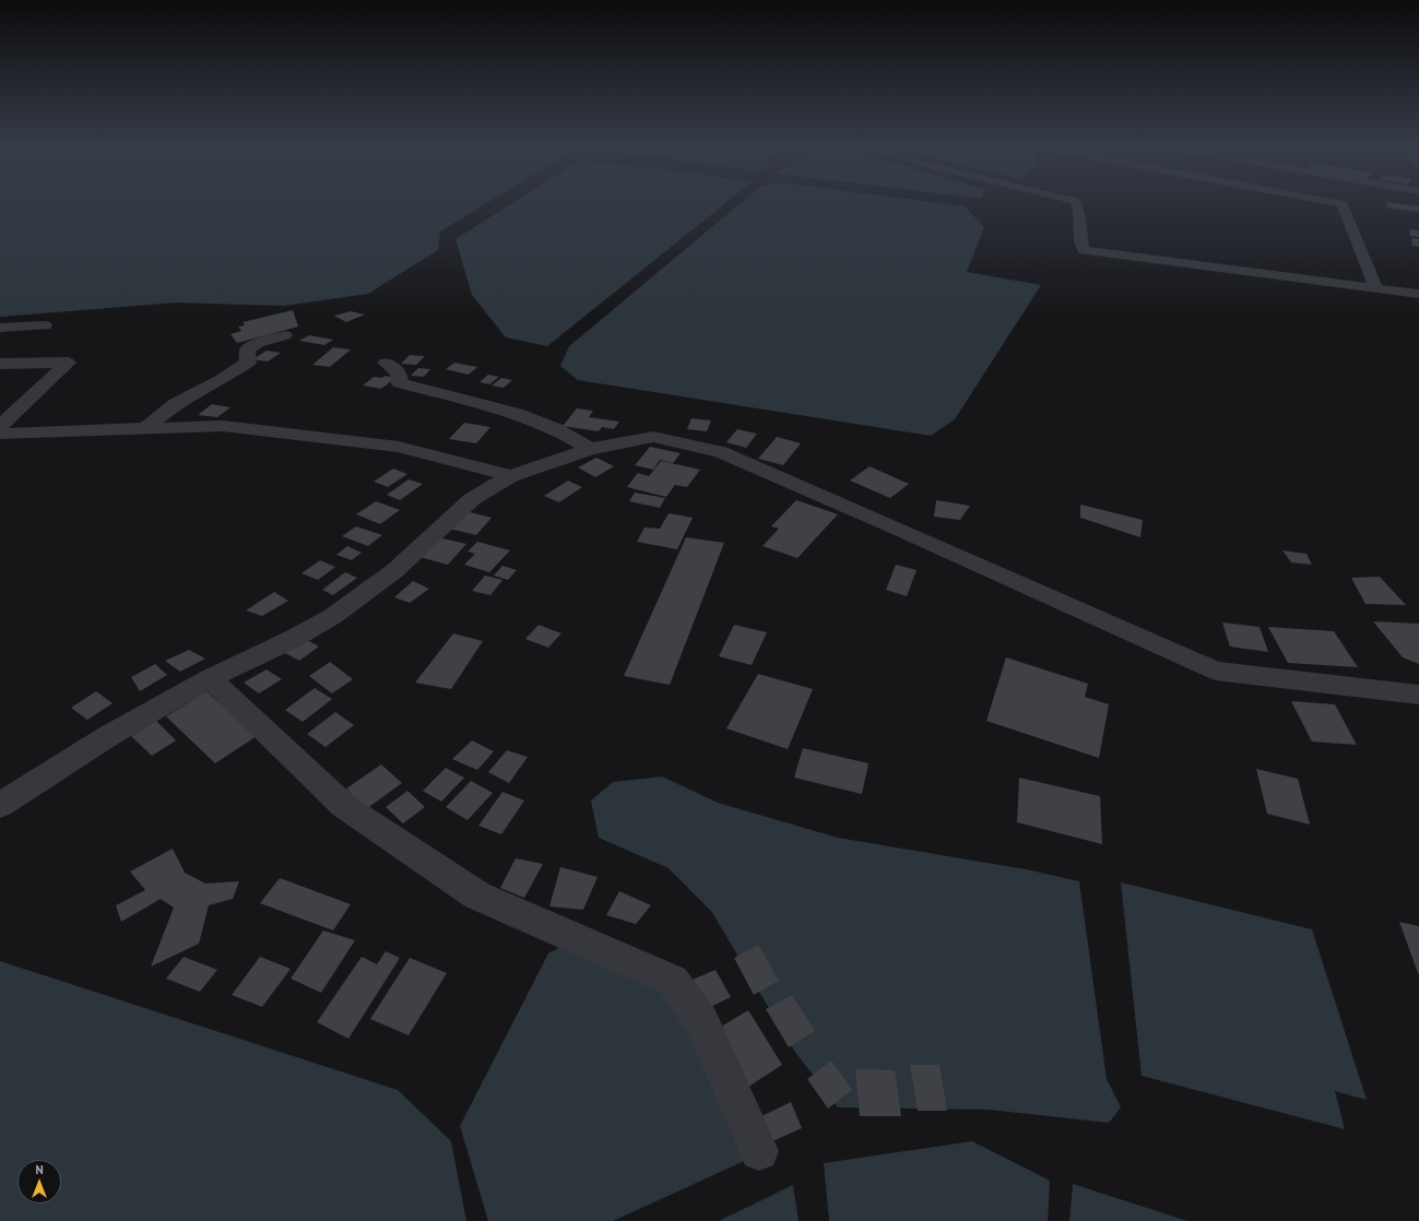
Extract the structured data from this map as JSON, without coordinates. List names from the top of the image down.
{
  "north": "top"
}
